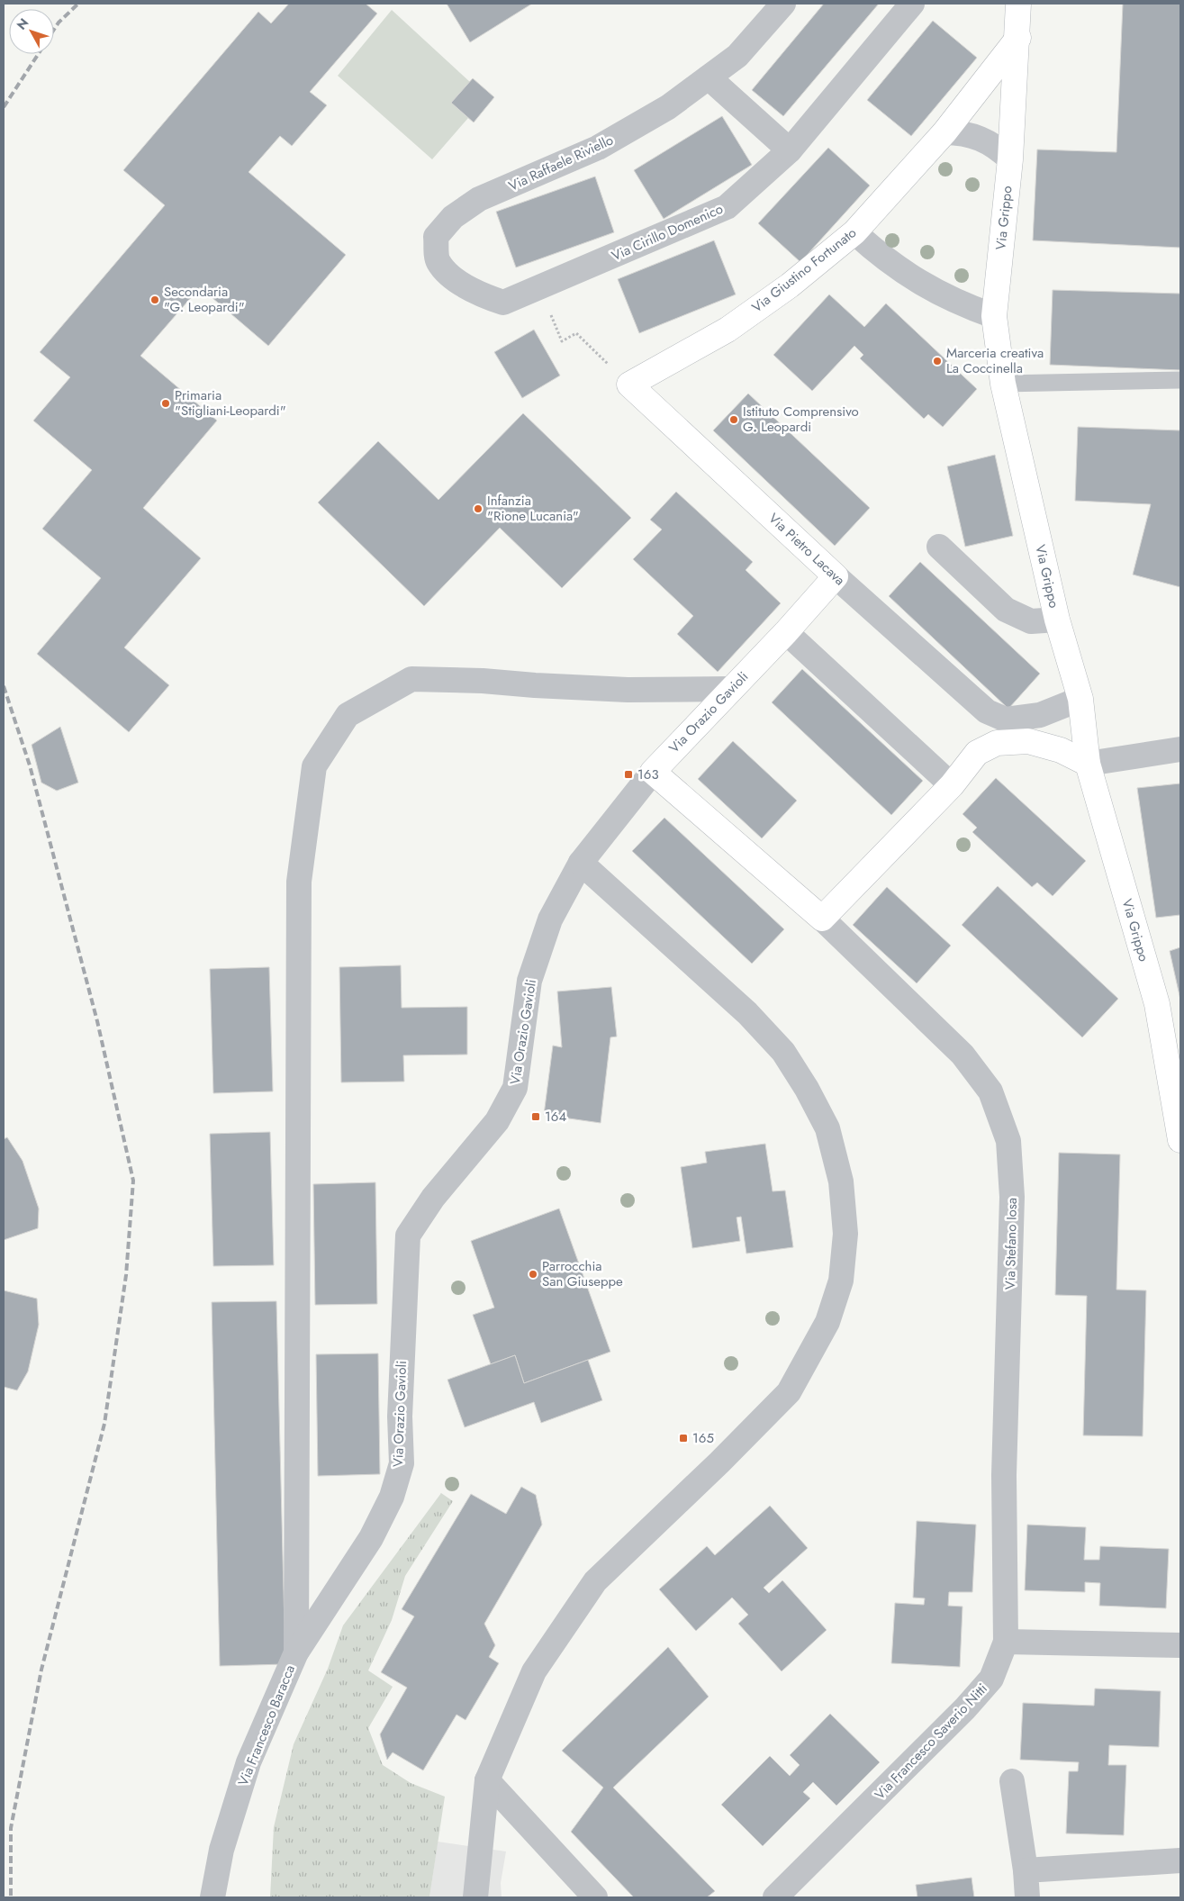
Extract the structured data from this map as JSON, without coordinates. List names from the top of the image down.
{
  "streets": {
    "street": [
      "Via Raffaele Riviello",
      "Via Grippo",
      "Via Cirillo Domenico",
      "Via Giustino Fortunato",
      "Via Pietro Lacava",
      "Via Orazio Gavioli",
      "Via Stefano Iosa",
      "Via Francesco Baracca",
      "Via Francesco Saverio Nitti"
    ]
  },
  "crossings": [
    ["Via Raffaele Riviello", "Via Cirillo Domenico"],
    ["Via Grippo", "Via Giustino Fortunato"],
    ["Via Giustino Fortunato", "Via Pietro Lacava"],
    ["Via Pietro Lacava", "Via Orazio Gavioli"],
    ["Via Orazio Gavioli", "Via Francesco Baracca"],
    ["Via Stefano Iosa", "Via Francesco Saverio Nitti"]
  ],
  "places": {
    "other": [
      "Secondaria \"G. Leopardi\"",
      "Marceria creativa La Coccinella",
      "Primaria \"Stigliani-Leopardi\"",
      "Istituto Comprensivo G. Leopardi",
      "Infanzia \"Rione Lucania\"",
      "Parrocchia San Giuseppe"
    ],
    "transit": ["163", "164", "165"]
  },
  "north": "top left"
}
